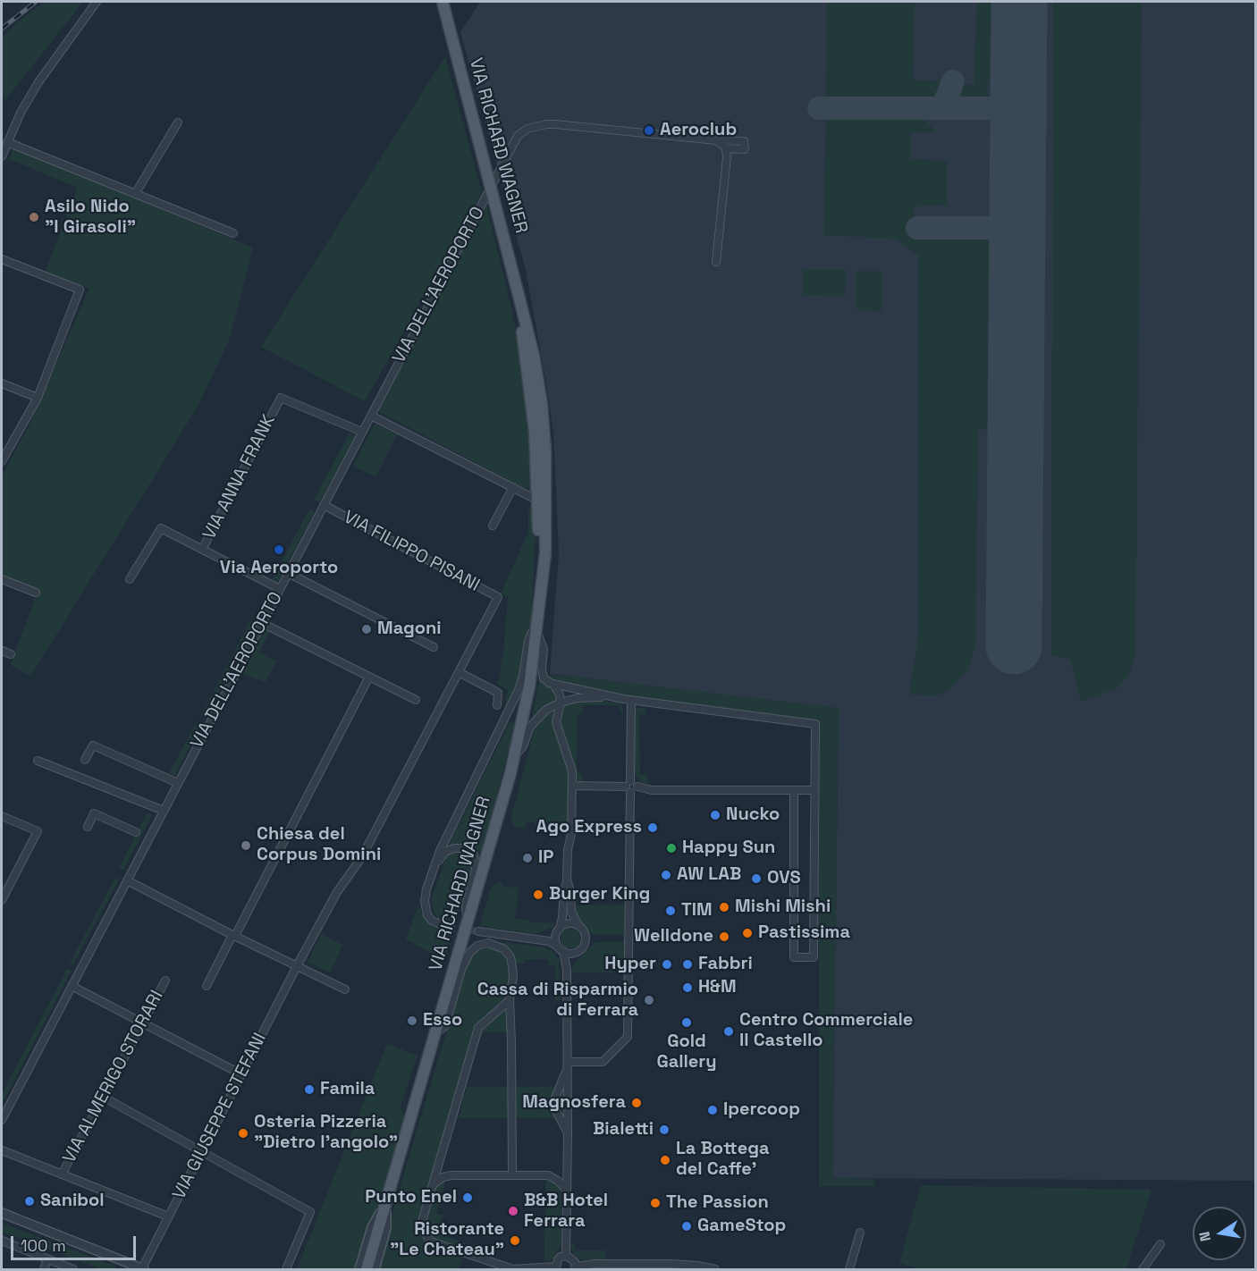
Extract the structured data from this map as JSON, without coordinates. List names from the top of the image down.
{
  "streets": {
    "main road": ["VIA RICHARD WAGNER"],
    "street": [
      "VIA DELL'AEROPORTO",
      "VIA ANNA FRANK",
      "VIA FILIPPO PISANI",
      "VIA ALMERIGO STORARI",
      "VIA GIUSEPPE STEFANI"
    ]
  },
  "crossings": [
    ["VIA DELL'AEROPORTO", "VIA ANNA FRANK"],
    ["VIA DELL'AEROPORTO", "VIA FILIPPO PISANI"],
    ["VIA FILIPPO PISANI", "VIA GIUSEPPE STEFANI"]
  ],
  "places": [
    "Aeroclub",
    "Asilo Nido \"I Girasoli\"",
    "Via Aeroporto",
    "Magoni",
    "Nucko",
    "Ago Express",
    "Chiesa del Corpus Domini",
    "Happy Sun",
    "IP",
    "AW LAB",
    "OVS",
    "Burger King",
    "Mishi Mishi",
    "TIM",
    "Pastissima",
    "Welldone",
    "Hyper",
    "Fabbri",
    "H&M",
    "Cassa di Risparmio di Ferrara",
    "Esso",
    "Gold Gallery",
    "Centro Commerciale Il Castello",
    "Famila",
    "Magnosfera",
    "Ipercoop",
    "Bialetti",
    "Osteria Pizzeria \"Dietro l'angolo\"",
    "La Bottega del Caffe'",
    "Punto Enel",
    "Sanibol",
    "The Passion",
    "B&B Hotel Ferrara",
    "GameStop",
    "Ristorante \"Le Chateau\""
  ],
  "scale_bar": "100 m",
  "north": "left"
}
